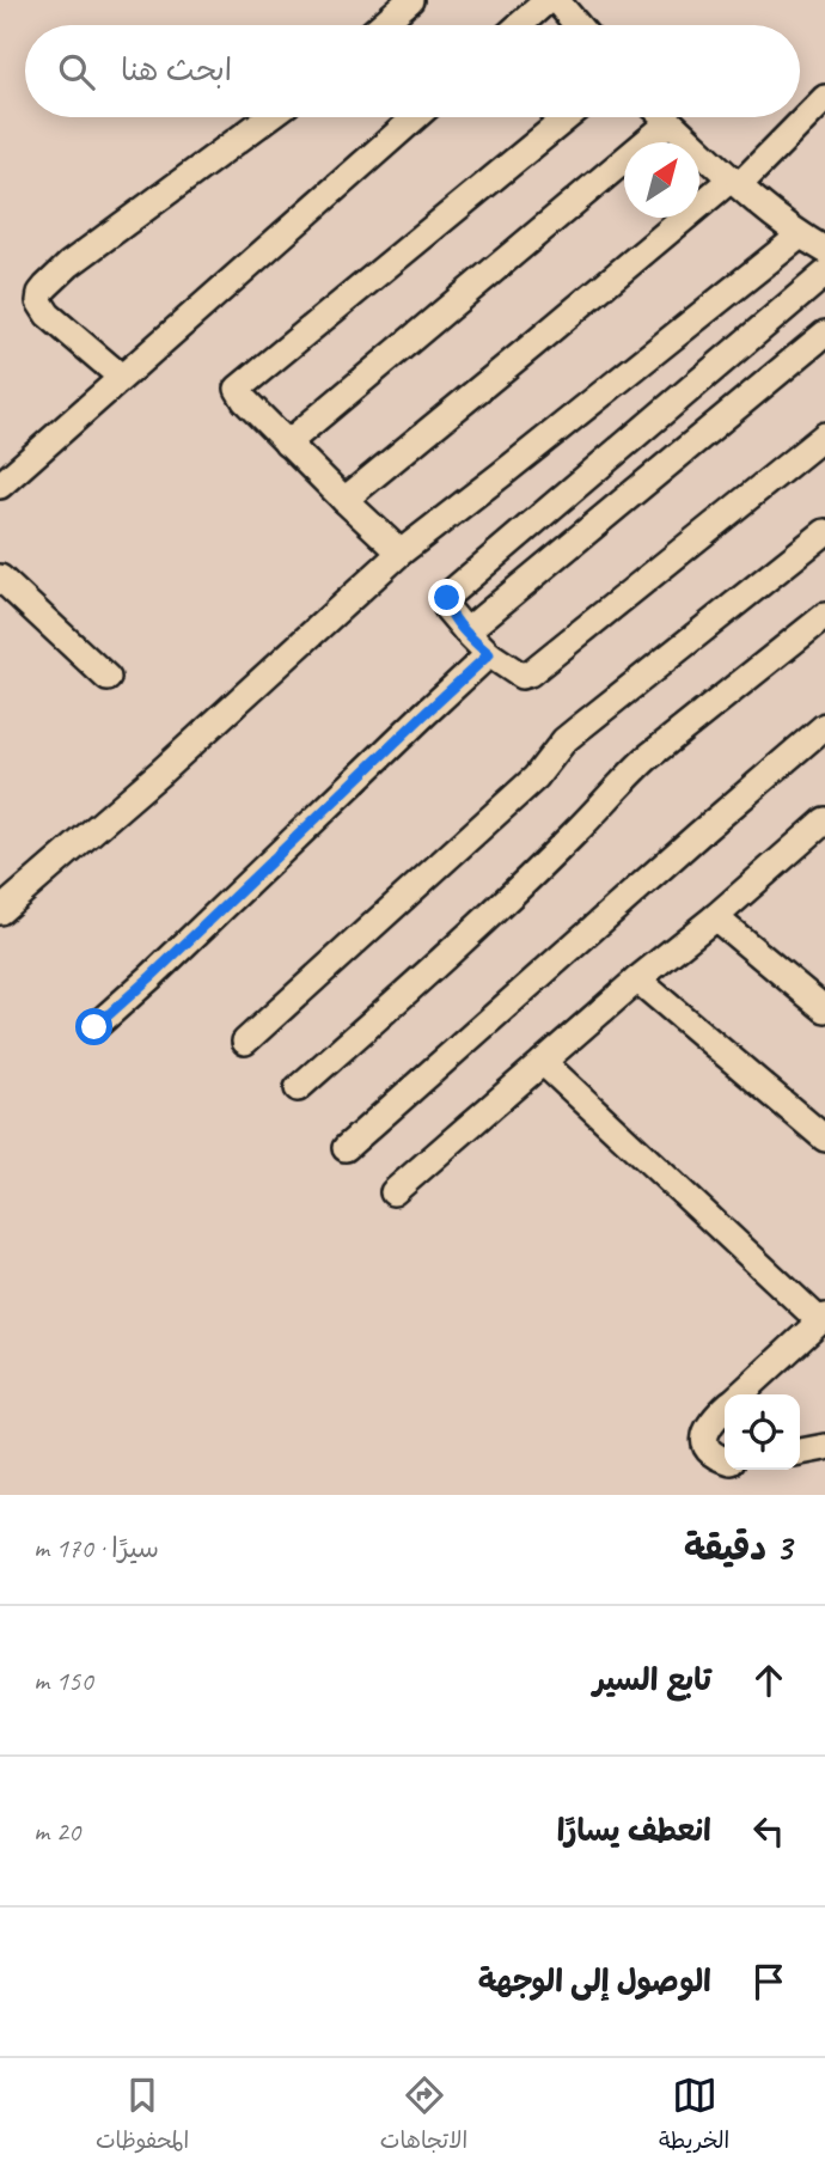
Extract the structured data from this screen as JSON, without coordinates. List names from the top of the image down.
{
  "north": "top right",
  "page": {
    "search": "ابحث هنا",
    "heading": ["3 دقيقة", "سيرًا · 170 m"],
    "list": [
      ["تابع السير", "150 m"],
      ["انعطف يسارًا", "20 m"],
      "الوصول إلى الوجهة"
    ],
    "nav": ["الخريطة", "الاتجاهات", "المحفوظات"]
  }
}
